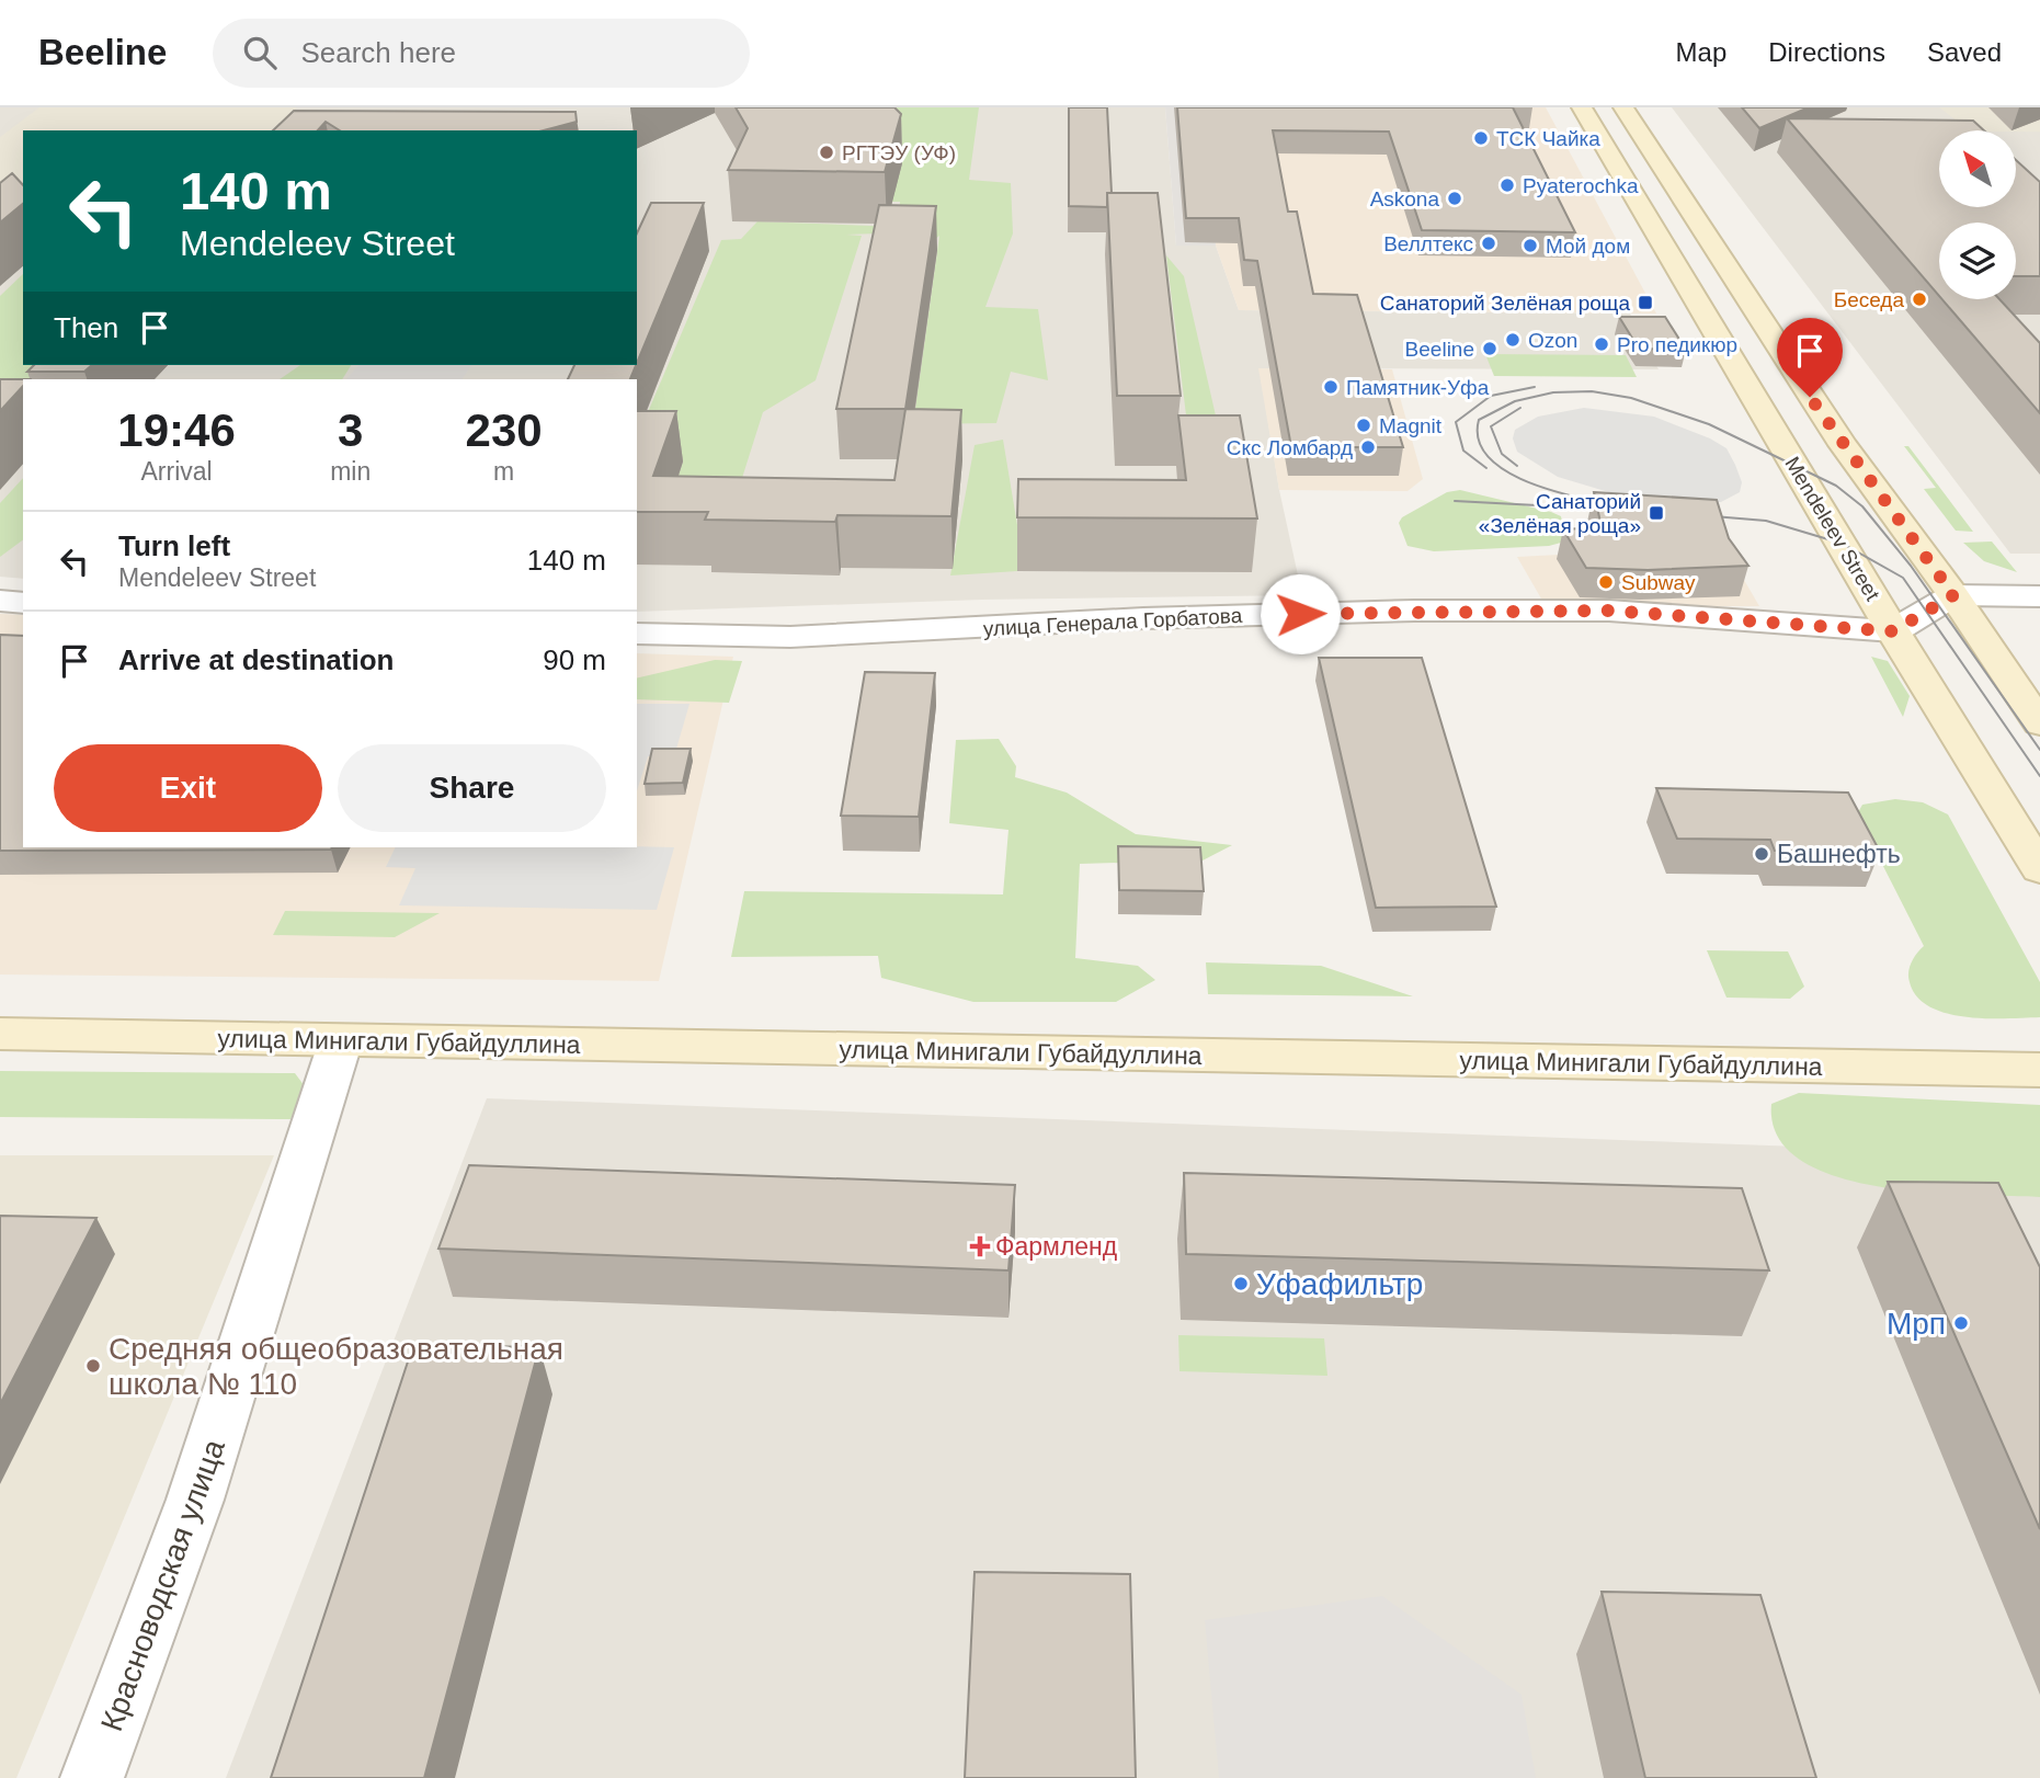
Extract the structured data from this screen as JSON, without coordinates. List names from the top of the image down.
{
  "streets": {
    "main road": ["Mendeleev Street", "улица Минигали Губайдуллина"],
    "street": ["улица Генерала Горбатова", "Красноводская улица"]
  },
  "crossings": [
    ["Mendeleev Street", "улица Генерала Горбатова"],
    ["улица Минигали Губайдуллина", "Красноводская улица"]
  ],
  "places": {
    "other": [
      "ТСК Чайка",
      "РГТЭУ (УФ)",
      "Pyaterochka",
      "Askona",
      "Веллтекс",
      "Мой дом",
      "Беседа",
      "Ozon",
      "Pro педикюр",
      "Beeline",
      "Памятник-Уфа",
      "Magnit",
      "Скс Ломбард",
      "Subway",
      "Башнефть",
      "Уфафильтр",
      "Мрп",
      "Средняя общеобразовательная школа № 110"
    ],
    "transit": ["Санаторий Зелёная роща", "Санаторий «Зелёная роща»"],
    "health": ["Фармленд"]
  },
  "north": "top left",
  "page": {
    "header": "Beeline",
    "search": "Search here",
    "nav": ["Map", "Directions", "Saved"],
    "turn": ["140 m", "Mendeleev Street"],
    "then": "Then",
    "eta": [
      "19:46",
      "Arrival",
      "3",
      "min",
      "230",
      "m"
    ],
    "list": [
      {
        "name": "Turn left",
        "note": "Mendeleev Street",
        "value": "140 m"
      },
      {
        "name": "Arrive at destination",
        "value": "90 m"
      }
    ],
    "buttons": ["Exit", "Share"]
  }
}
